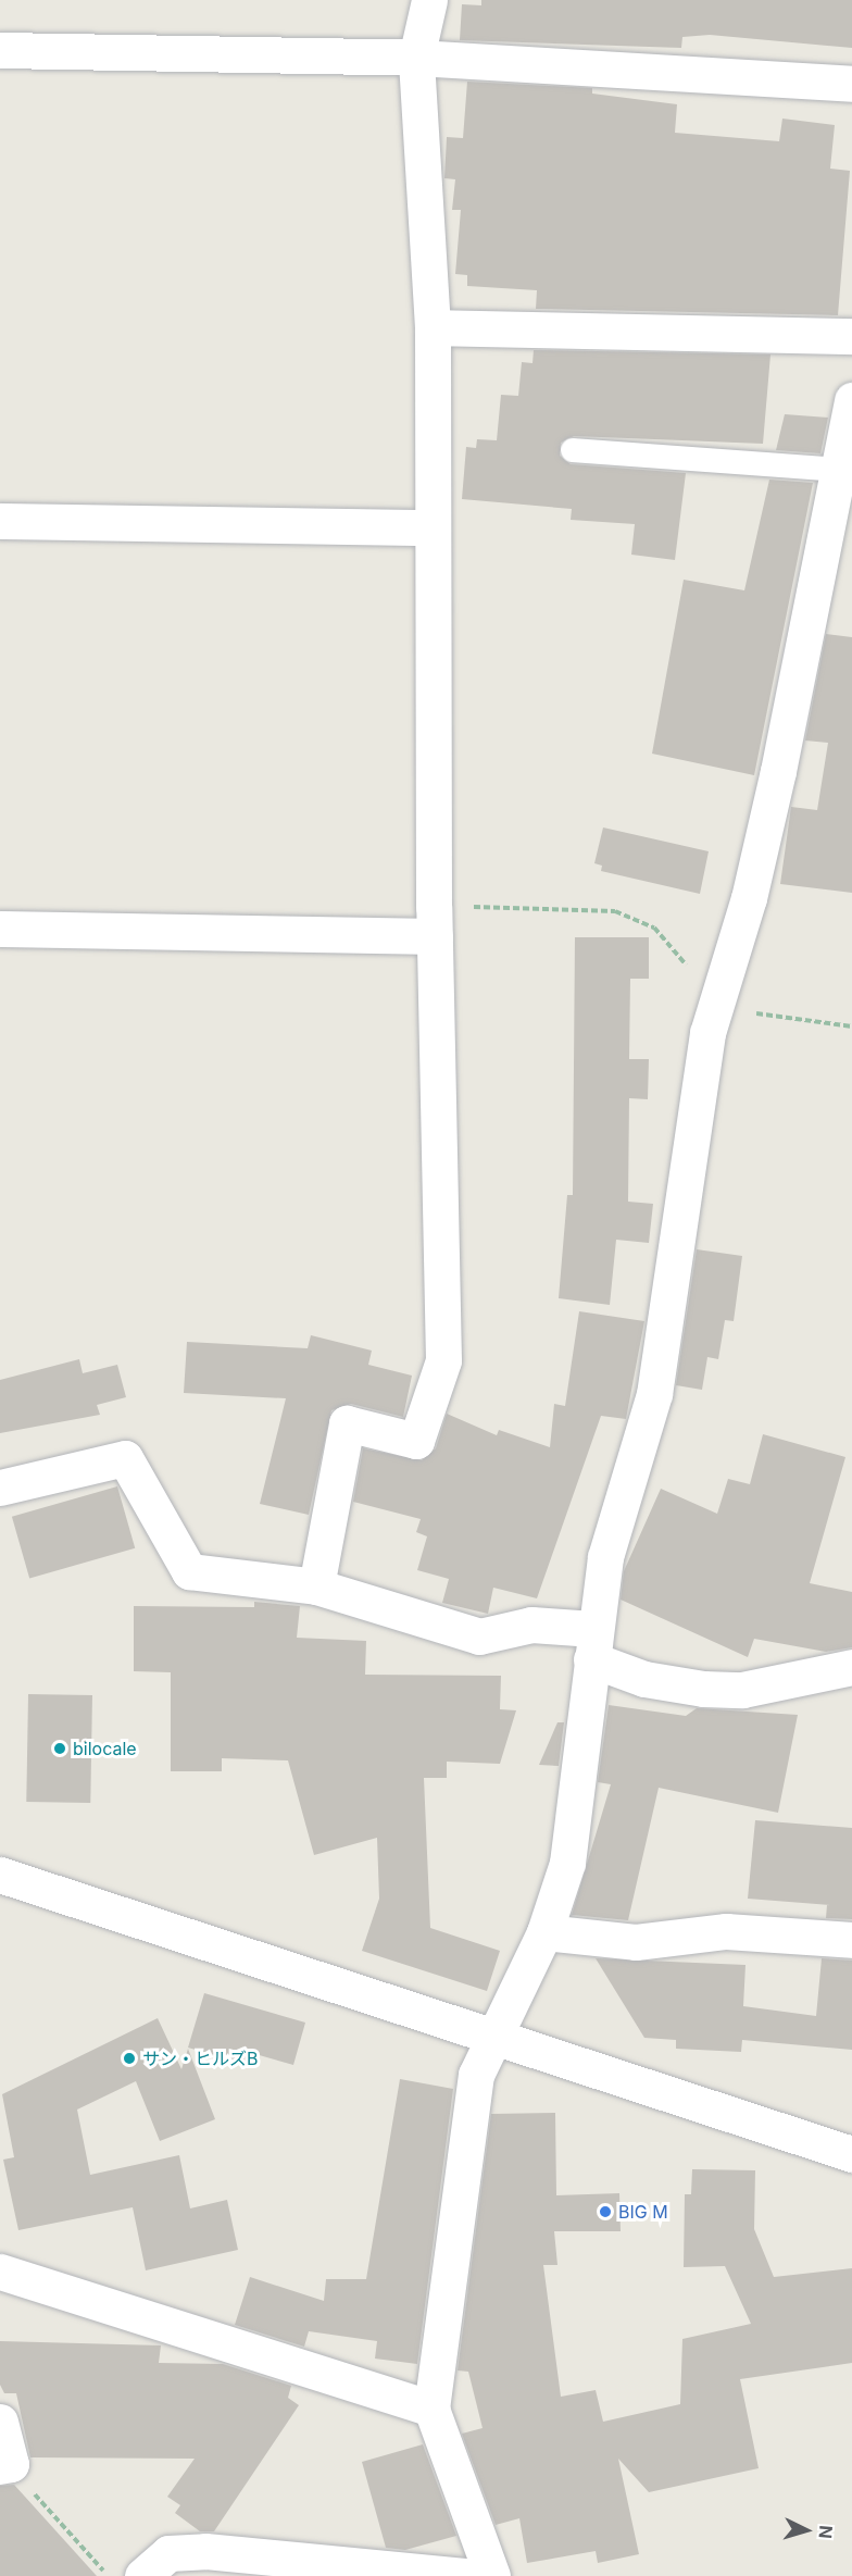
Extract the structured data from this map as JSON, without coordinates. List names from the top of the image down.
{
  "places": ["bilocale", "サン・ヒルズB", "BIG M"],
  "north": "right"
}
